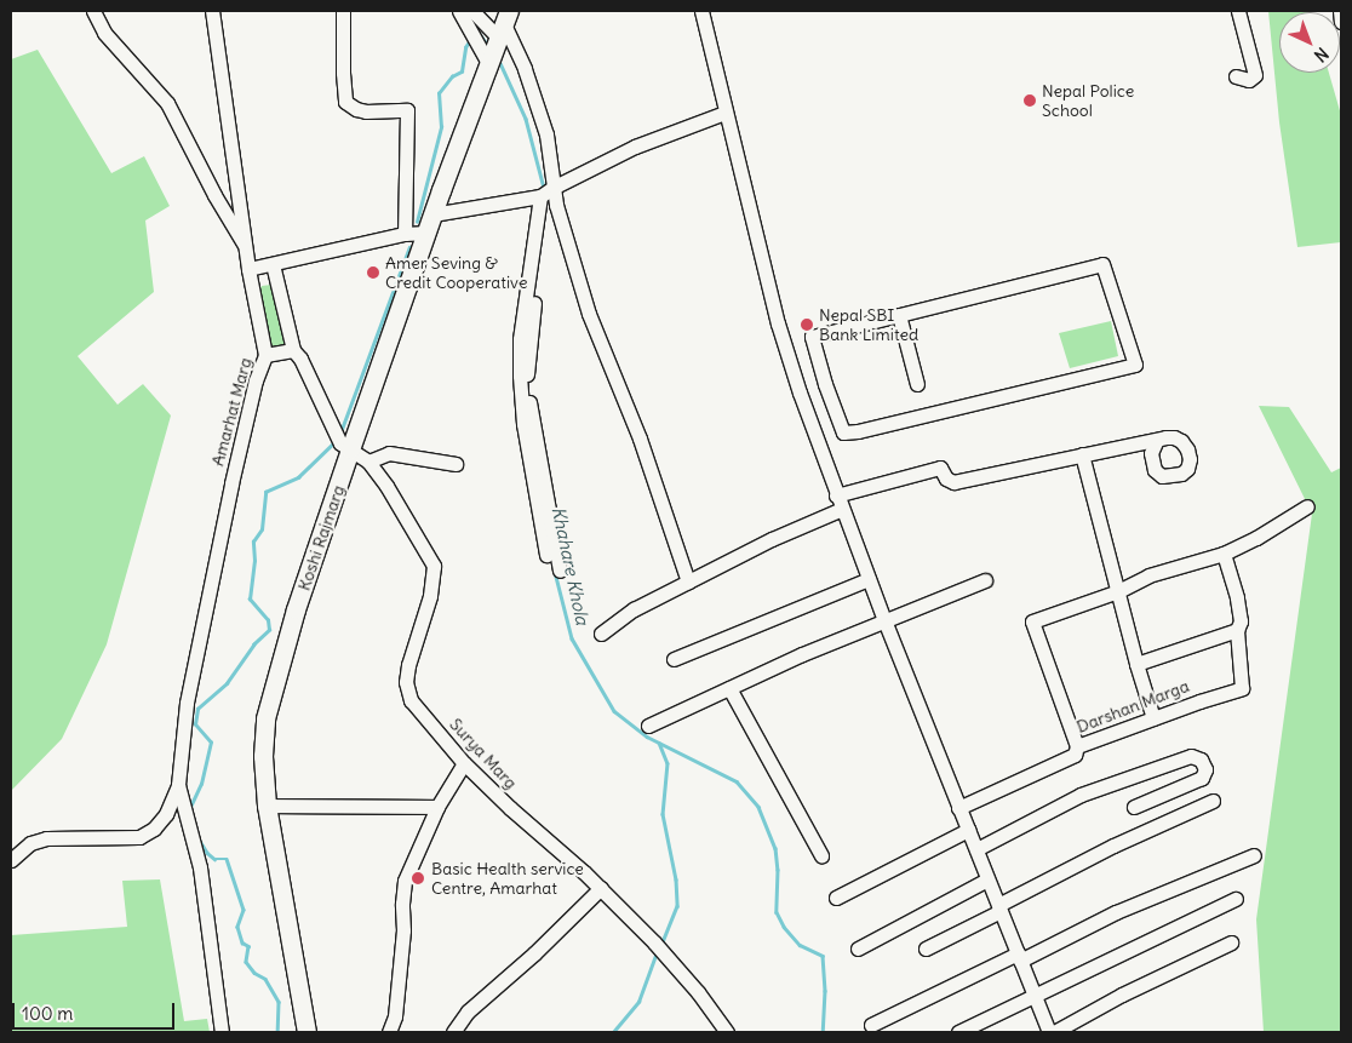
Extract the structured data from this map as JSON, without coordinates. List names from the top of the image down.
{
  "streets": {
    "main road": ["Koshi Rajmarg"],
    "street": ["Amarhat Marg", "Darshan Marga", "Surya Marg"]
  },
  "crossings": [
    ["Koshi Rajmarg", "Surya Marg"]
  ],
  "water": ["Khahare Khola"],
  "places": [
    "Nepal Police School",
    "Amer Seving & Credit Cooperative",
    "Nepal SBI Bank Limited",
    "Basic Health service Centre, Amarhat"
  ],
  "scale_bar": "100 m",
  "north": "bottom right"
}
